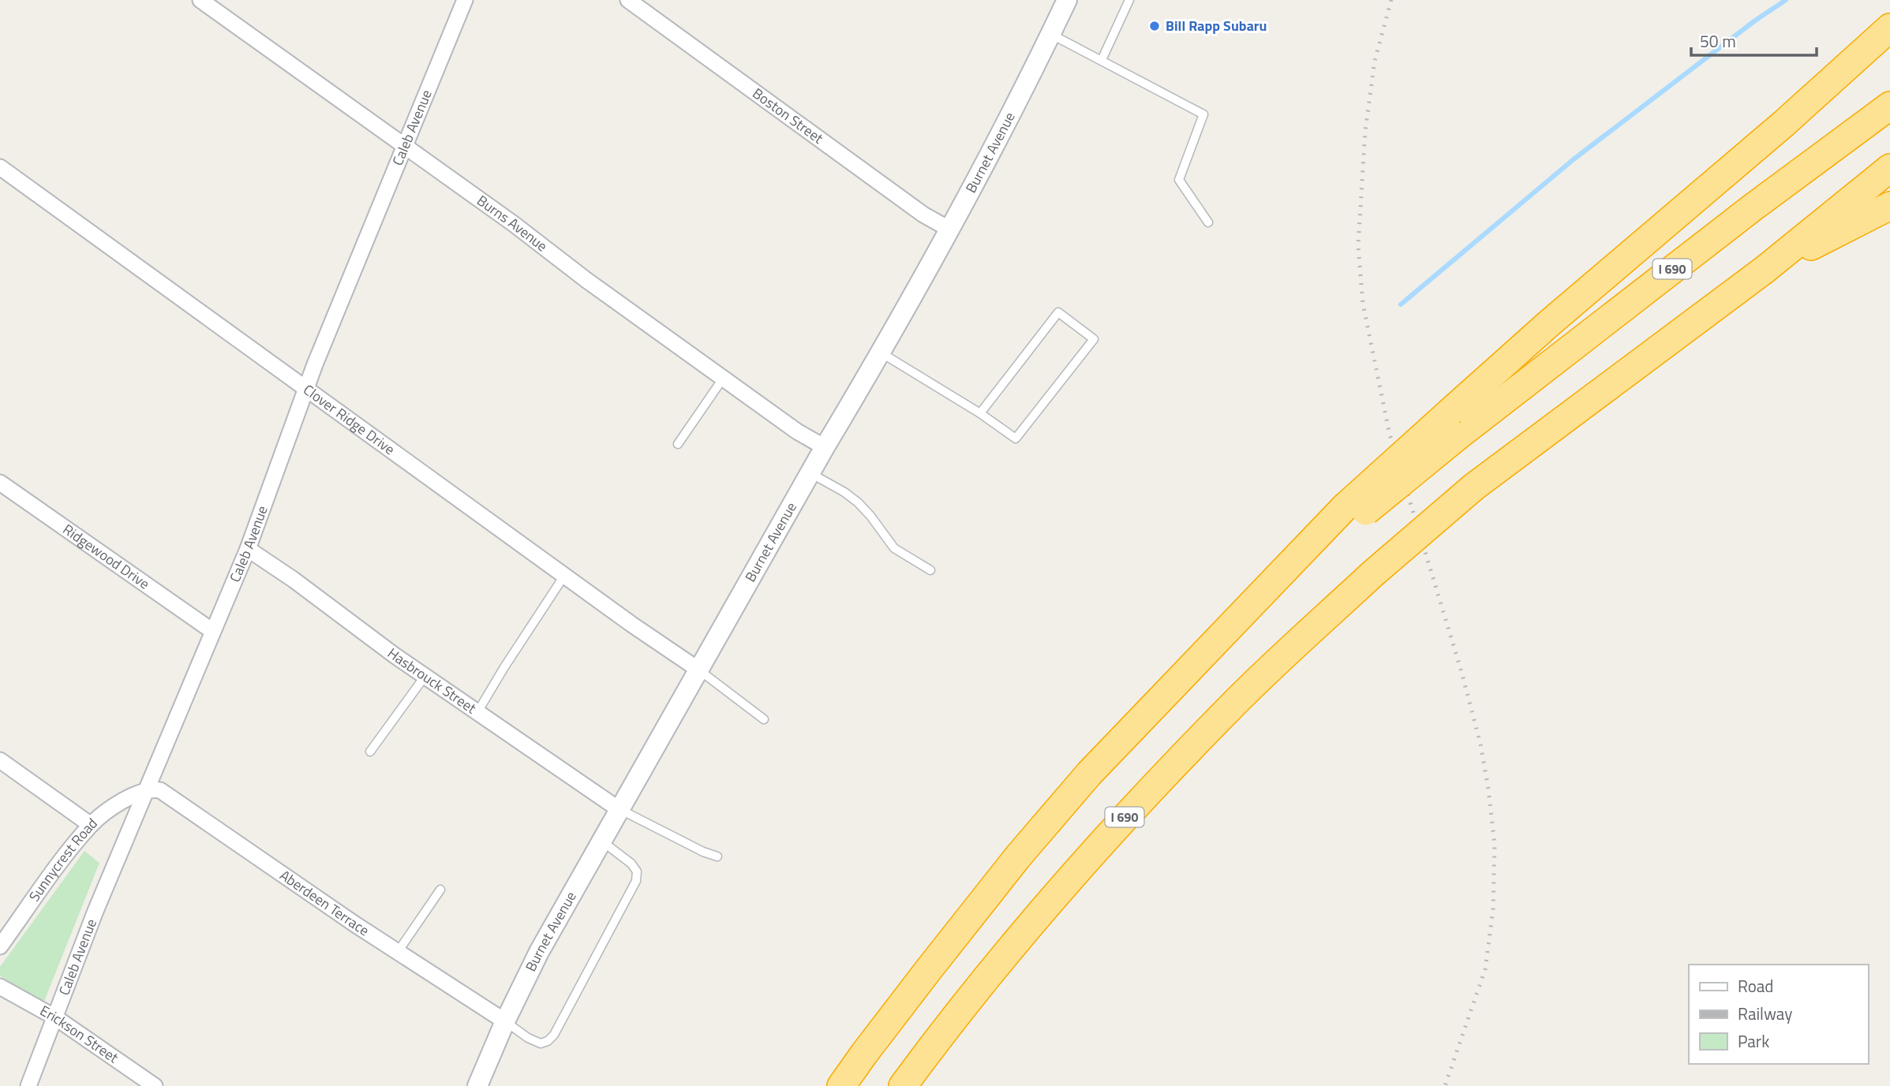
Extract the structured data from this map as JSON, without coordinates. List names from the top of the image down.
{
  "streets": {
    "highway": ["I 690"],
    "street": [
      "Boston Street",
      "Caleb Avenue",
      "Burnet Avenue",
      "Burns Avenue",
      "Clover Ridge Drive",
      "Ridgewood Drive",
      "Hasbrouck Street",
      "Sunnycrest Road",
      "Aberdeen Terrace",
      "Erickson Street"
    ]
  },
  "crossings": [
    ["Boston Street", "Burnet Avenue"],
    ["Caleb Avenue", "Burns Avenue"],
    ["Caleb Avenue", "Clover Ridge Drive"],
    ["Caleb Avenue", "Ridgewood Drive"],
    ["Caleb Avenue", "Hasbrouck Street"],
    ["Caleb Avenue", "Sunnycrest Road"],
    ["Caleb Avenue", "Aberdeen Terrace"],
    ["Caleb Avenue", "Erickson Street"],
    ["Burnet Avenue", "Burns Avenue"],
    ["Burnet Avenue", "Clover Ridge Drive"],
    ["Burnet Avenue", "Hasbrouck Street"],
    ["Burnet Avenue", "Aberdeen Terrace"],
    ["Sunnycrest Road", "Aberdeen Terrace"]
  ],
  "places": ["Bill Rapp Subaru"],
  "legend": ["Road", "Railway", "Park"],
  "scale_bar": "50 m"
}
